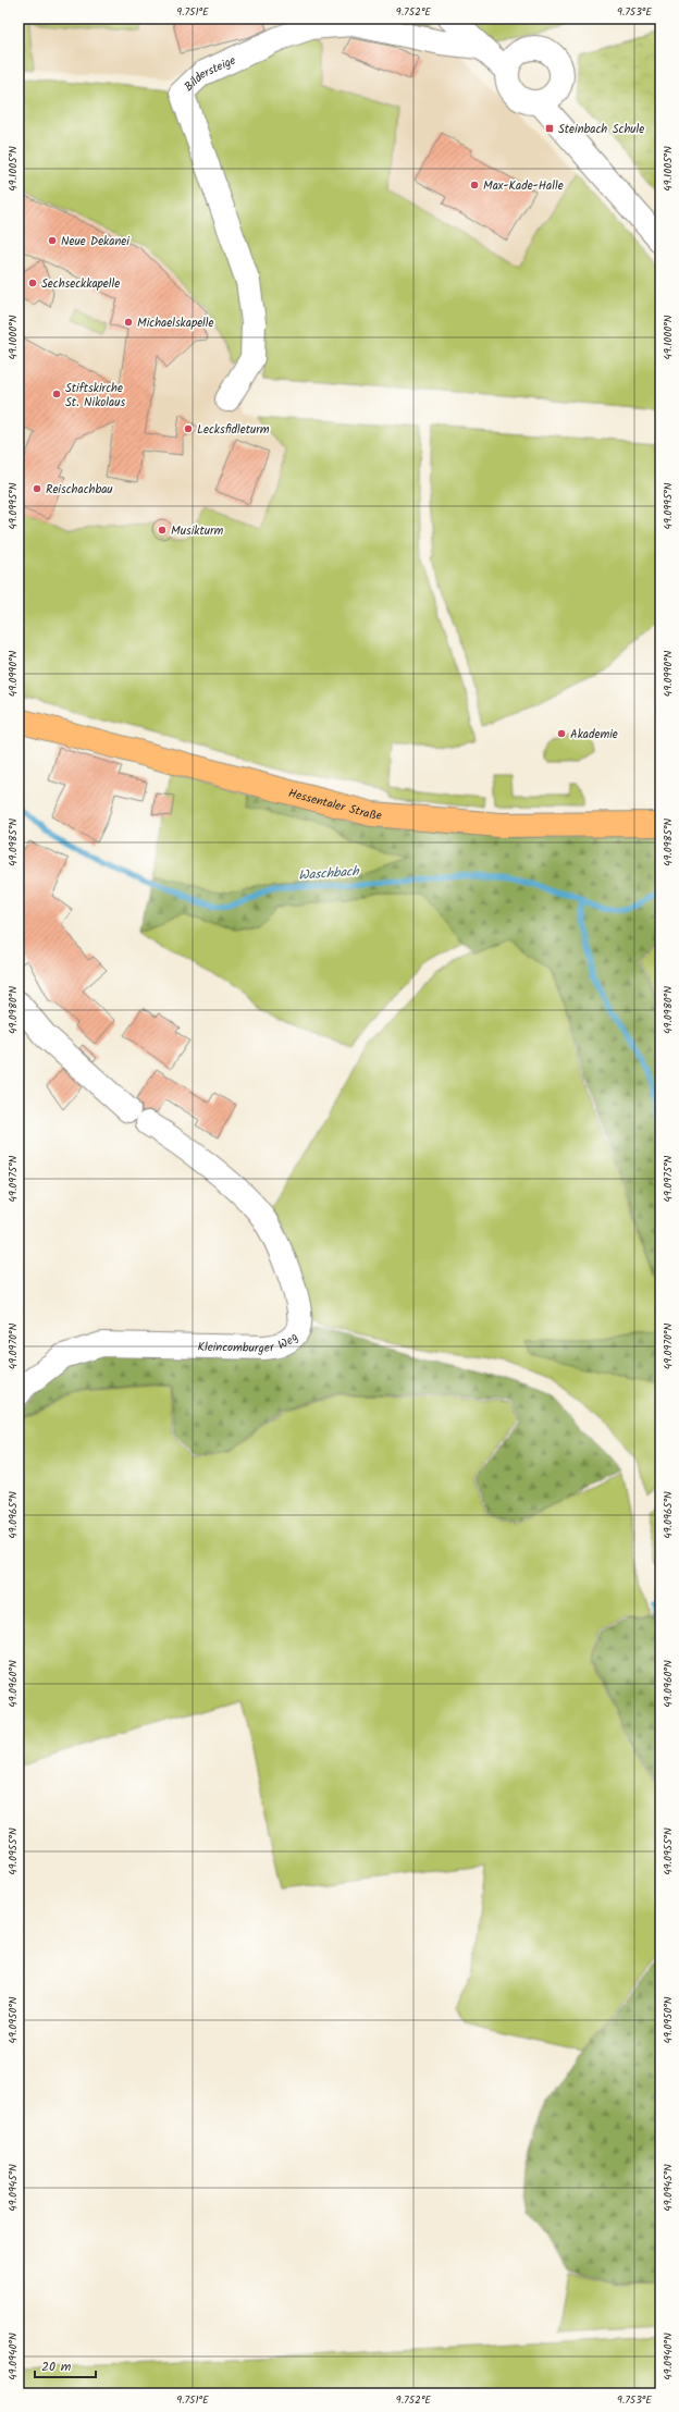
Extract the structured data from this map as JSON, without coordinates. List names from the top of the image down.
{
  "streets": {
    "main road": ["Hessentaler Straße"],
    "street": ["Bildersteige", "Kleincomburger Weg"]
  },
  "water": ["Waschbach"],
  "places": {
    "transit": ["Steinbach Schule"],
    "other": [
      "Max-Kade-Halle",
      "Neue Dekanei",
      "Sechseckkapelle",
      "Michaelskapelle",
      "Stiftskirche St. Nikolaus",
      "Lecksfidleturm",
      "Reischachbau",
      "Musikturm",
      "Akademie"
    ]
  },
  "scale_bar": "20 m",
  "coordinates": [
    "9.751°E",
    "9.752°E",
    "9.753°E",
    "49.1005°N",
    "49.1000°N",
    "49.0995°N",
    "49.0990°N",
    "49.0985°N",
    "49.0980°N",
    "49.0975°N",
    "49.0970°N",
    "49.0965°N",
    "49.0960°N",
    "49.0955°N",
    "49.0950°N",
    "49.0945°N",
    "49.0940°N"
  ]
}
